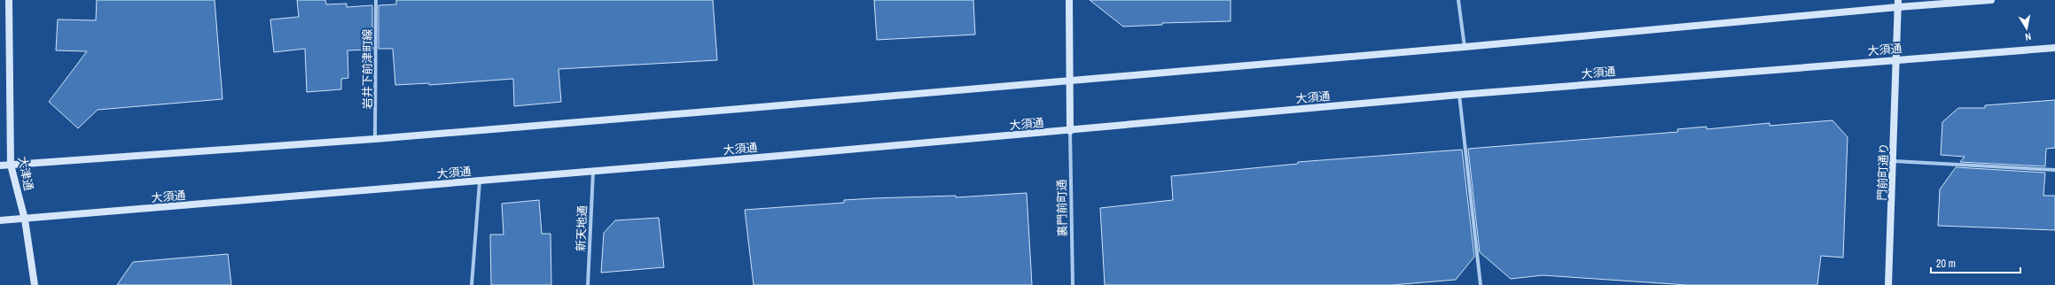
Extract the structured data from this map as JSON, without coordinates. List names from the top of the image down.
{
  "streets": {
    "street": [
      "大須通",
      "岩井下前津町線",
      "門前町通り",
      "大津通",
      "裏門前町通",
      "新天地通"
    ]
  },
  "crossings": [
    ["大須通", "門前町通り"],
    ["大須通", "大津通"],
    ["大須通", "裏門前町通"],
    ["大須通", "新天地通"]
  ],
  "scale_bar": "20 m",
  "north": "bottom"
}
